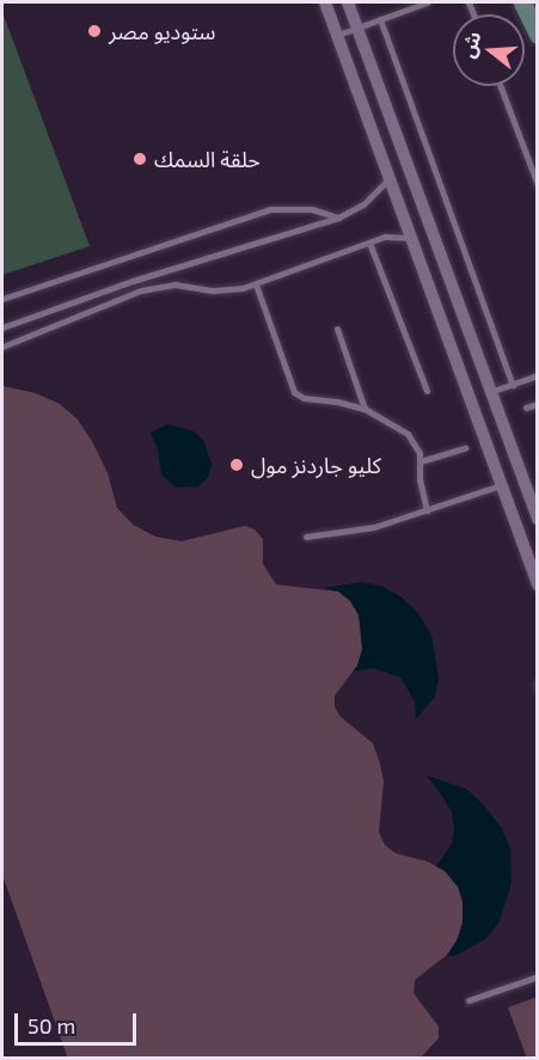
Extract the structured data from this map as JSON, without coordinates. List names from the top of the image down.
{
  "places": ["ستوديو مصر", "حلقة السمك", "كليو جاردنز مول"],
  "scale_bar": "50 m",
  "north": "left"
}
